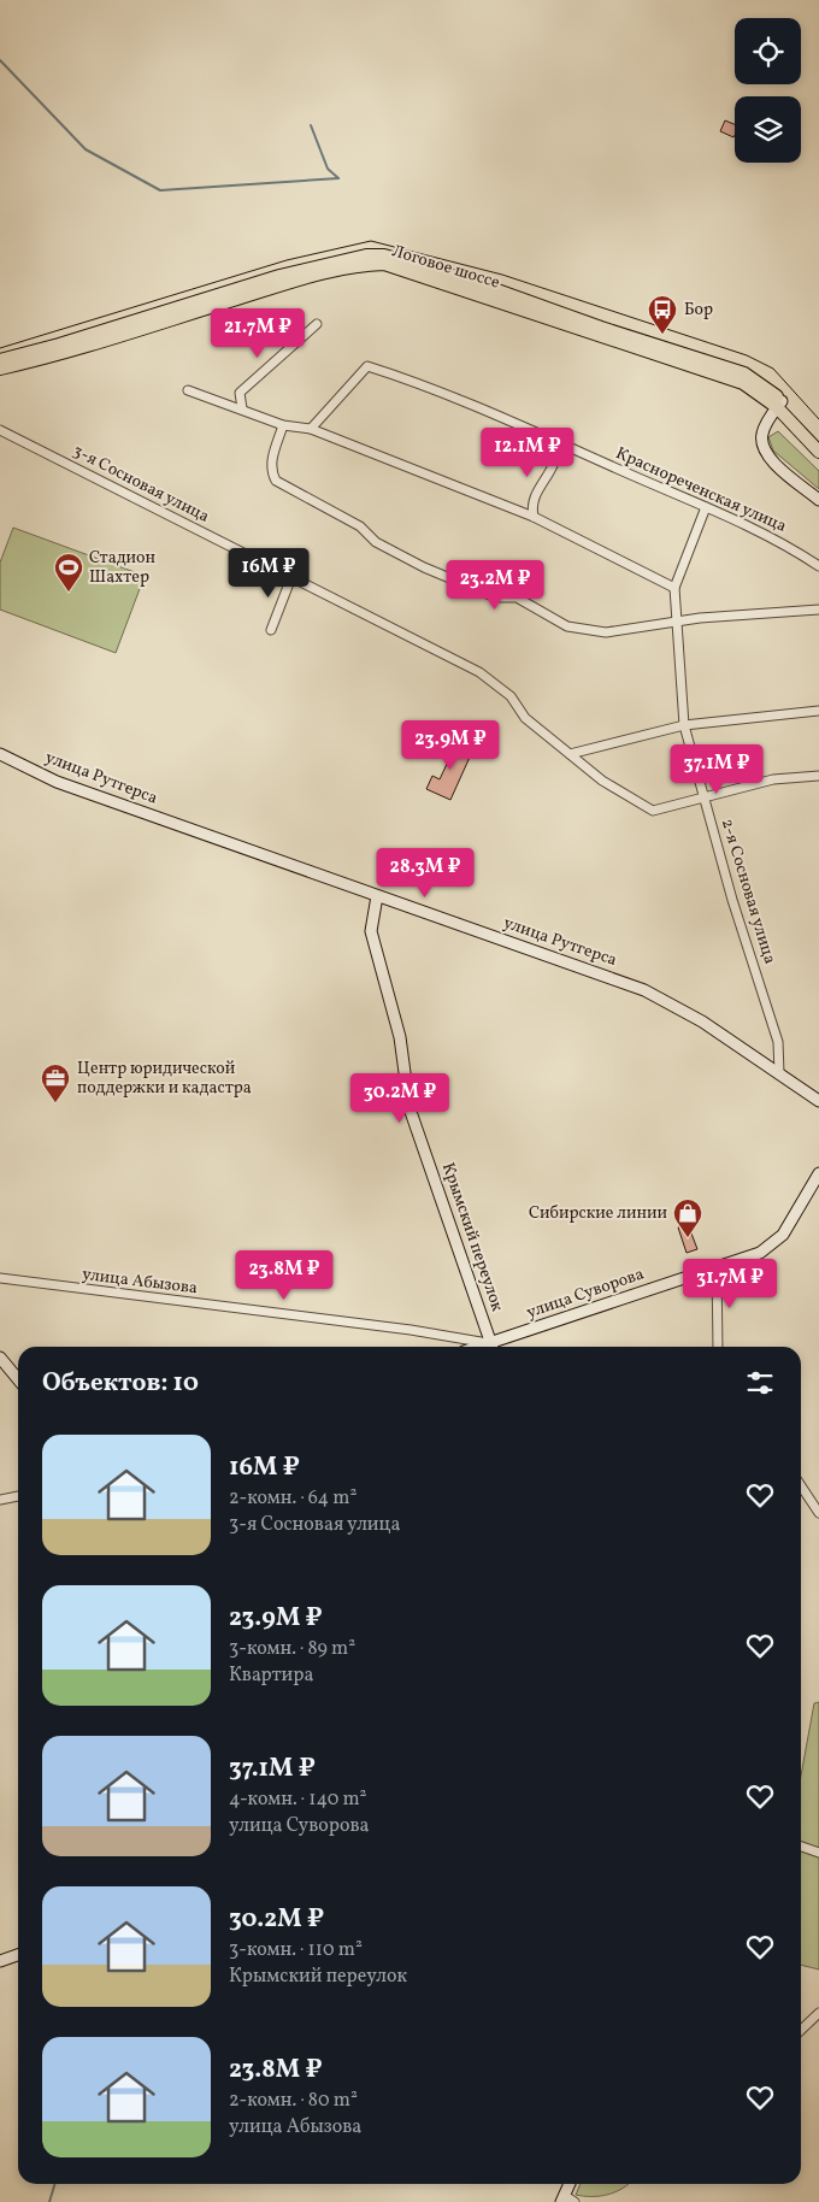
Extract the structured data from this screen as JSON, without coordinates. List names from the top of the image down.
{
  "streets": {
    "main road": [
      "Логовое шоссе",
      "улица Рутгерса",
      "Крымский переулок",
      "улица Суворова"
    ],
    "street": [
      "3-я Сосновая улица",
      "Краснореченская улица",
      "2-я Сосновая улица",
      "улица Абызова"
    ]
  },
  "crossings": [
    ["3-я Сосновая улица", "2-я Сосновая улица"],
    ["Краснореченская улица", "2-я Сосновая улица"],
    ["улица Рутгерса", "2-я Сосновая улица"],
    ["улица Рутгерса", "Крымский переулок"]
  ],
  "places": {
    "bus stop": ["Бор"],
    "sports": ["Стадион Шахтер"],
    "office": ["Центр юридической поддержки и кадастра"],
    "shop": ["Сибирские линии"]
  },
  "page": {
    "price": [
      "21.7M ₽",
      "12.1M ₽",
      "16M ₽",
      "23.2M ₽",
      "23.9M ₽",
      "37.1M ₽",
      "28.3M ₽",
      "30.2M ₽",
      "23.8M ₽",
      "31.7M ₽"
    ],
    "heading": "Объектов: 10",
    "list": [
      {
        "name": "16M ₽",
        "note": "2-комн. · 64 m² · 3-я Сосновая улица"
      },
      {
        "name": "23.9M ₽",
        "note": "3-комн. · 89 m² · Квартира"
      },
      {
        "name": "37.1M ₽",
        "note": "4-комн. · 140 m² · улица Суворова"
      },
      {
        "name": "30.2M ₽",
        "note": "3-комн. · 110 m² · Крымский переулок"
      },
      {
        "name": "23.8M ₽",
        "note": "2-комн. · 80 m² · улица Абызова"
      }
    ]
  }
}
